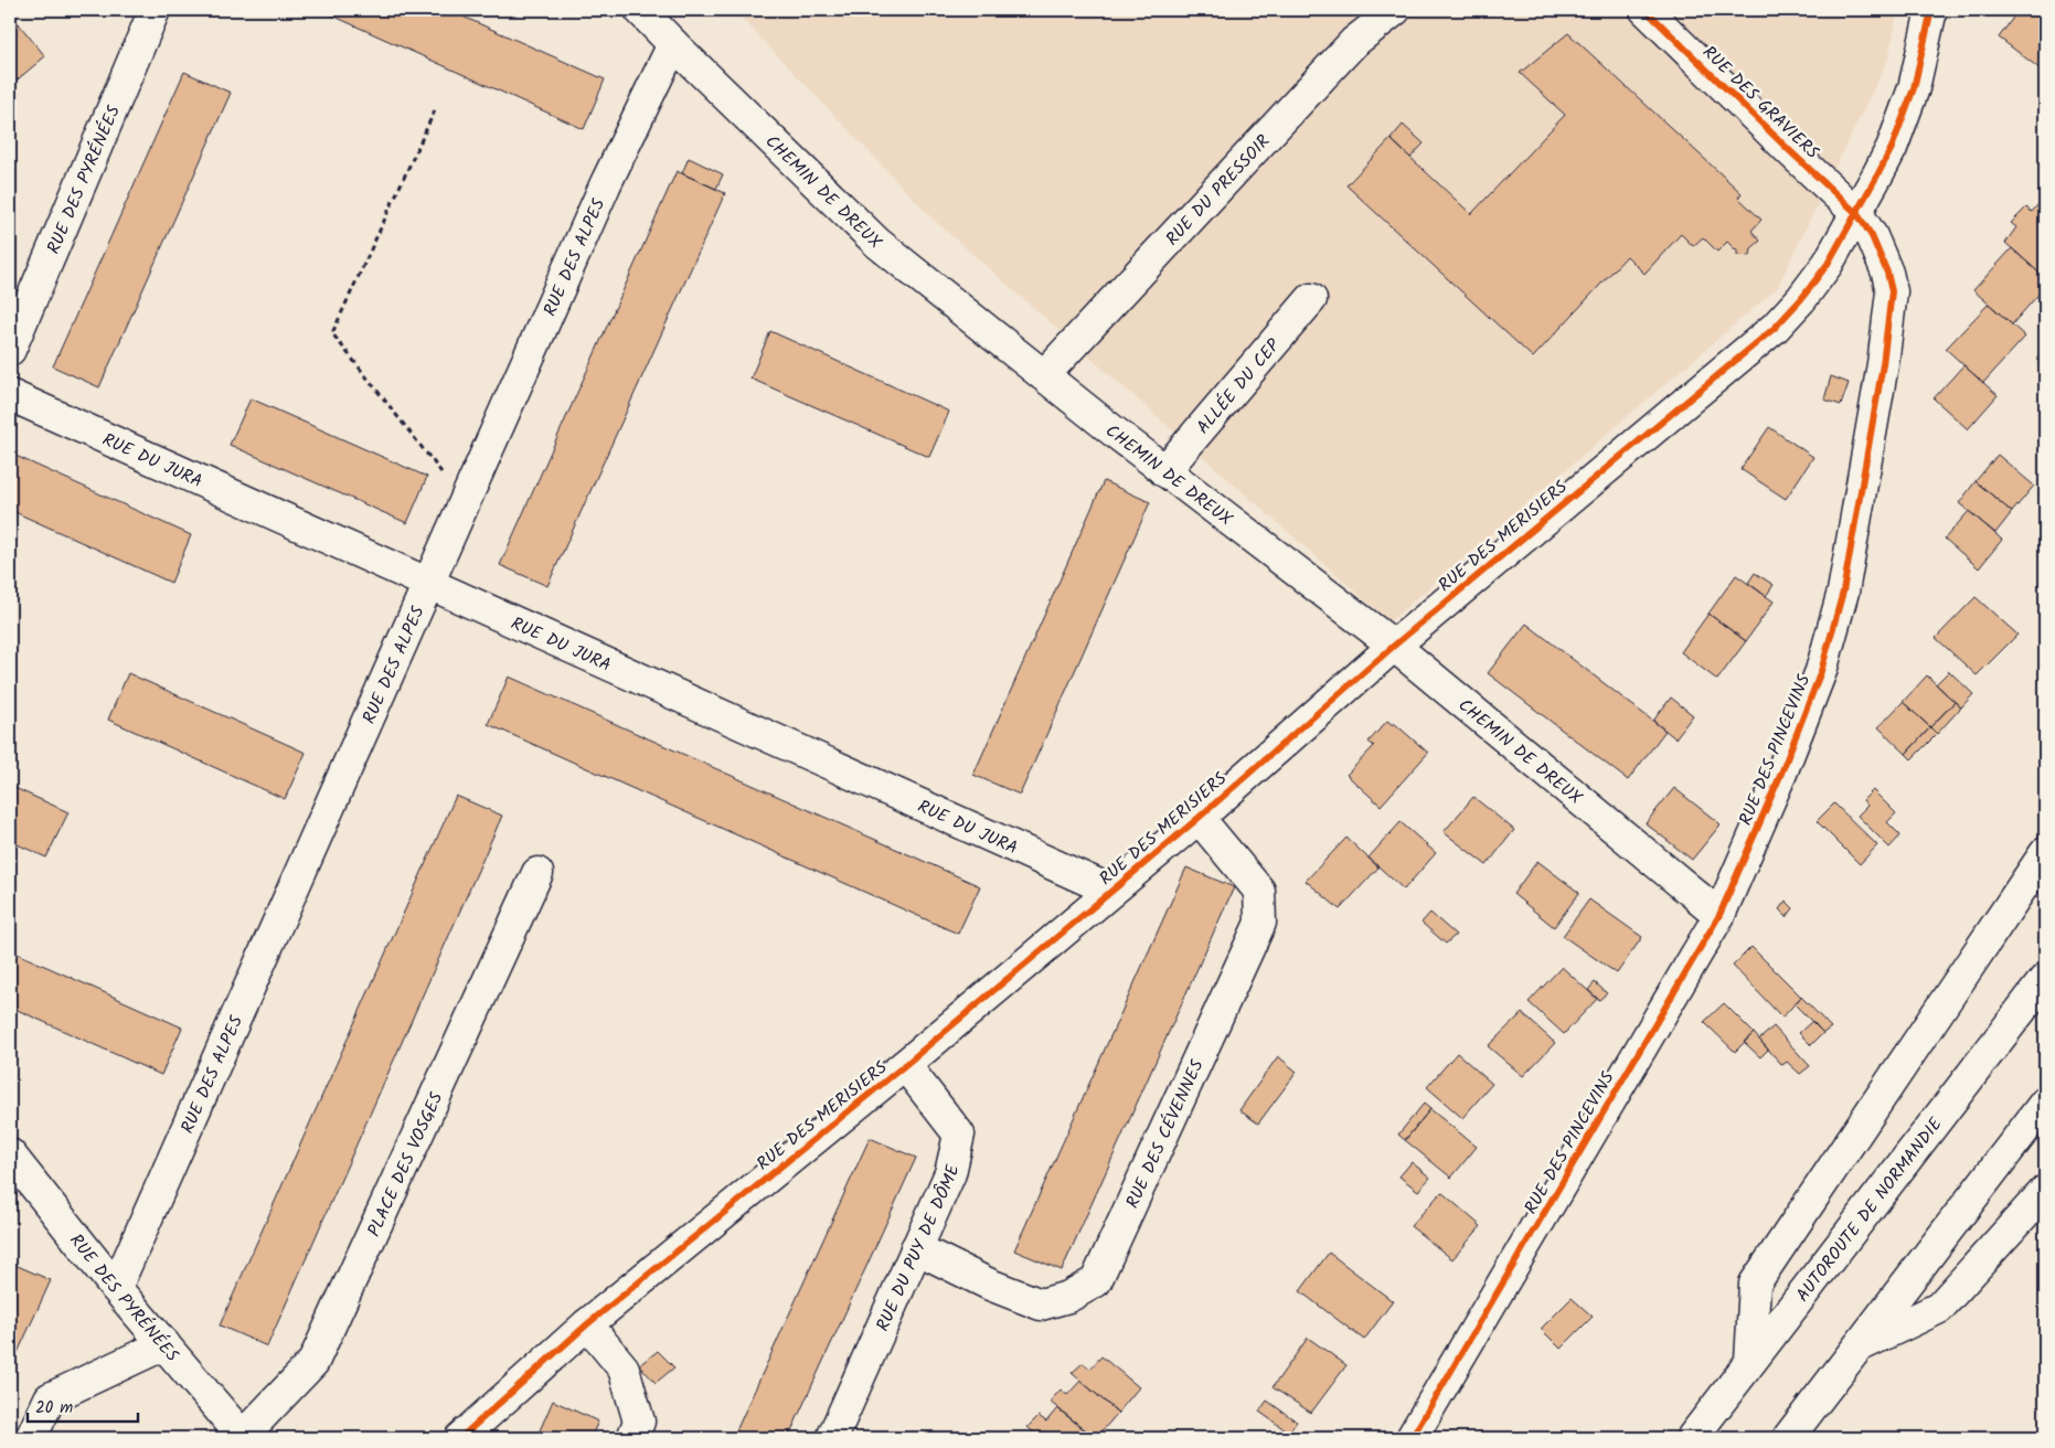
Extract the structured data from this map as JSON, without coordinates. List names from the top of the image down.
{
  "streets": {
    "main road": [
      "RUE DES GRAVIERS",
      "RUE DES PYRÉNÉES",
      "RUE DU PRESSOIR",
      "CHEMIN DE DREUX",
      "RUE DES ALPES",
      "ALLÉE DU CEP",
      "RUE DU JURA",
      "RUE DES MERISIERS",
      "RUE DES PINCEVINS",
      "RUE DES CÉVENNES",
      "PLACE DES VOSGES",
      "AUTOROUTE DE NORMANDIE",
      "RUE DU PUY DE DÔME"
    ]
  },
  "crossings": [
    ["RUE DES GRAVIERS", "RUE DES MERISIERS"],
    ["RUE DES GRAVIERS", "RUE DES PINCEVINS"],
    ["RUE DES PYRÉNÉES", "RUE DES ALPES"],
    ["RUE DES PYRÉNÉES", "PLACE DES VOSGES"],
    ["RUE DU PRESSOIR", "CHEMIN DE DREUX"],
    ["CHEMIN DE DREUX", "RUE DES ALPES"],
    ["CHEMIN DE DREUX", "ALLÉE DU CEP"],
    ["CHEMIN DE DREUX", "RUE DES MERISIERS"],
    ["CHEMIN DE DREUX", "RUE DES PINCEVINS"],
    ["RUE DES ALPES", "RUE DU JURA"],
    ["RUE DU JURA", "RUE DES MERISIERS"],
    ["RUE DES MERISIERS", "RUE DES PINCEVINS"],
    ["RUE DES MERISIERS", "RUE DES CÉVENNES"],
    ["RUE DES MERISIERS", "RUE DU PUY DE DÔME"],
    ["RUE DES CÉVENNES", "RUE DU PUY DE DÔME"]
  ],
  "scale_bar": "20 m"
}
